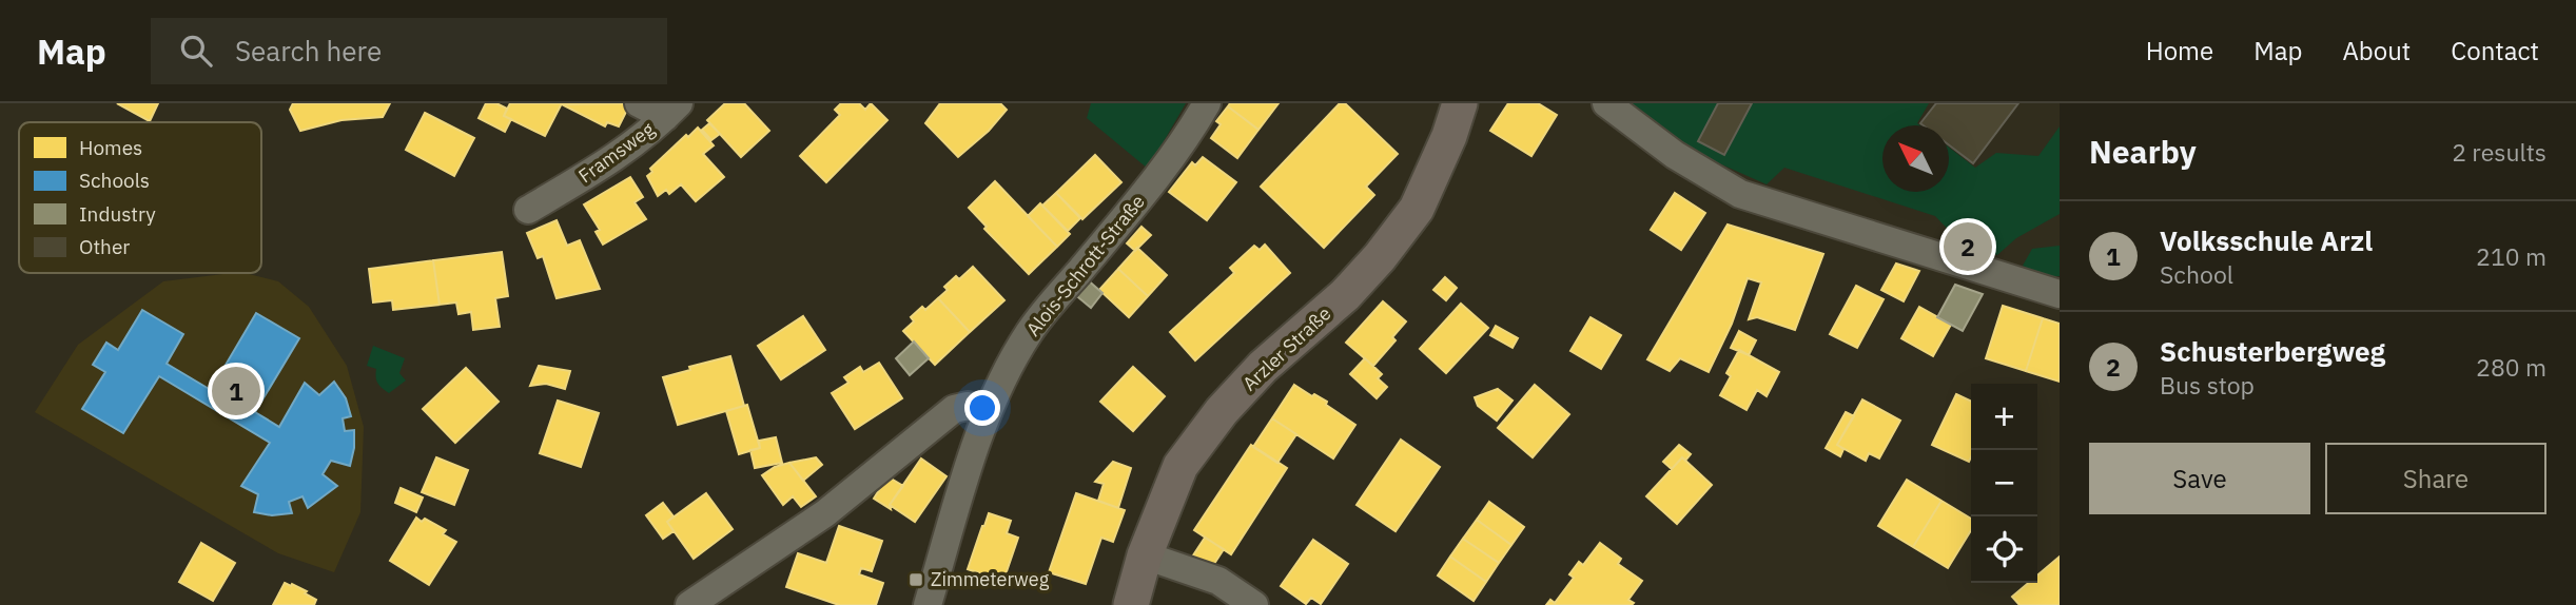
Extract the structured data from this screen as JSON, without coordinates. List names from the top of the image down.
{
  "streets": {
    "main road": ["Arzler Straße"],
    "street": ["Framsweg", "Alois-Schrott-Straße"]
  },
  "places": {
    "transit": ["Zimmeterweg"]
  },
  "legend": [
    "Homes",
    "Schools",
    "Industry",
    "Other"
  ],
  "north": "top left",
  "page": {
    "header": "Map",
    "search": "Search here",
    "nav": [
      "Home",
      "Map",
      "About",
      "Contact"
    ],
    "heading": ["Nearby", "2 results"],
    "list": [
      {
        "mark": "1",
        "name": "Volksschule Arzl",
        "note": "School",
        "value": "210 m"
      },
      {
        "mark": "2",
        "name": "Schusterbergweg",
        "note": "Bus stop",
        "value": "280 m"
      }
    ],
    "pins": ["2", "1"],
    "map_buttons": ["+", "−"],
    "buttons": ["Save", "Share"]
  }
}
